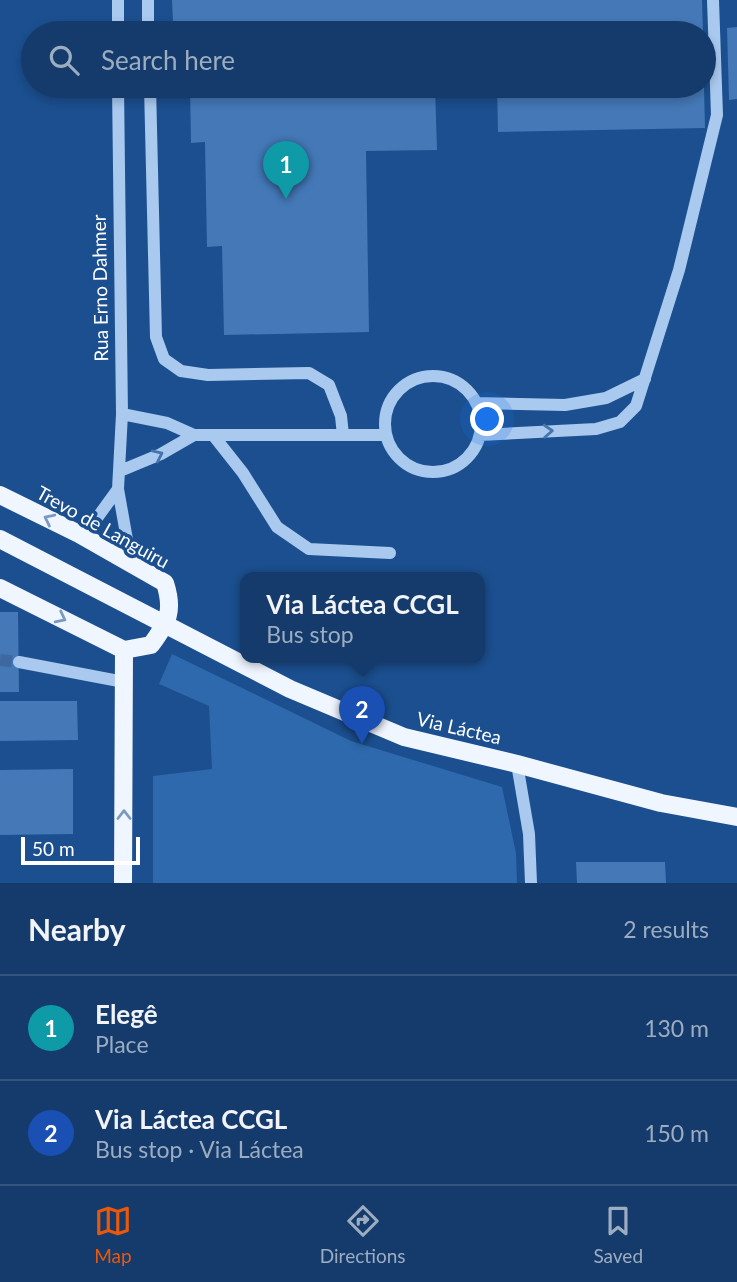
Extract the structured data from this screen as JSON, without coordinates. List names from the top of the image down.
{
  "streets": {
    "main road": ["Trevo de Languiru", "Via Láctea"],
    "street": ["Rua Erno Dahmer"]
  },
  "crossings": [
    ["Rua Erno Dahmer", "Trevo de Languiru"],
    ["Trevo de Languiru", "Via Láctea"]
  ],
  "scale_bar": "50 m",
  "page": {
    "search": "Search here",
    "pins": ["1", "2"],
    "popup": ["Via Láctea CCGL", "Bus stop"],
    "scale": "50 m",
    "heading": ["Nearby", "2 results"],
    "list": [
      {
        "mark": "1",
        "name": "Elegê",
        "note": "Place",
        "value": "130 m"
      },
      {
        "mark": "2",
        "name": "Via Láctea CCGL",
        "note": "Bus stop · Via Láctea",
        "value": "150 m"
      }
    ],
    "nav": ["Map", "Directions", "Saved"]
  }
}
